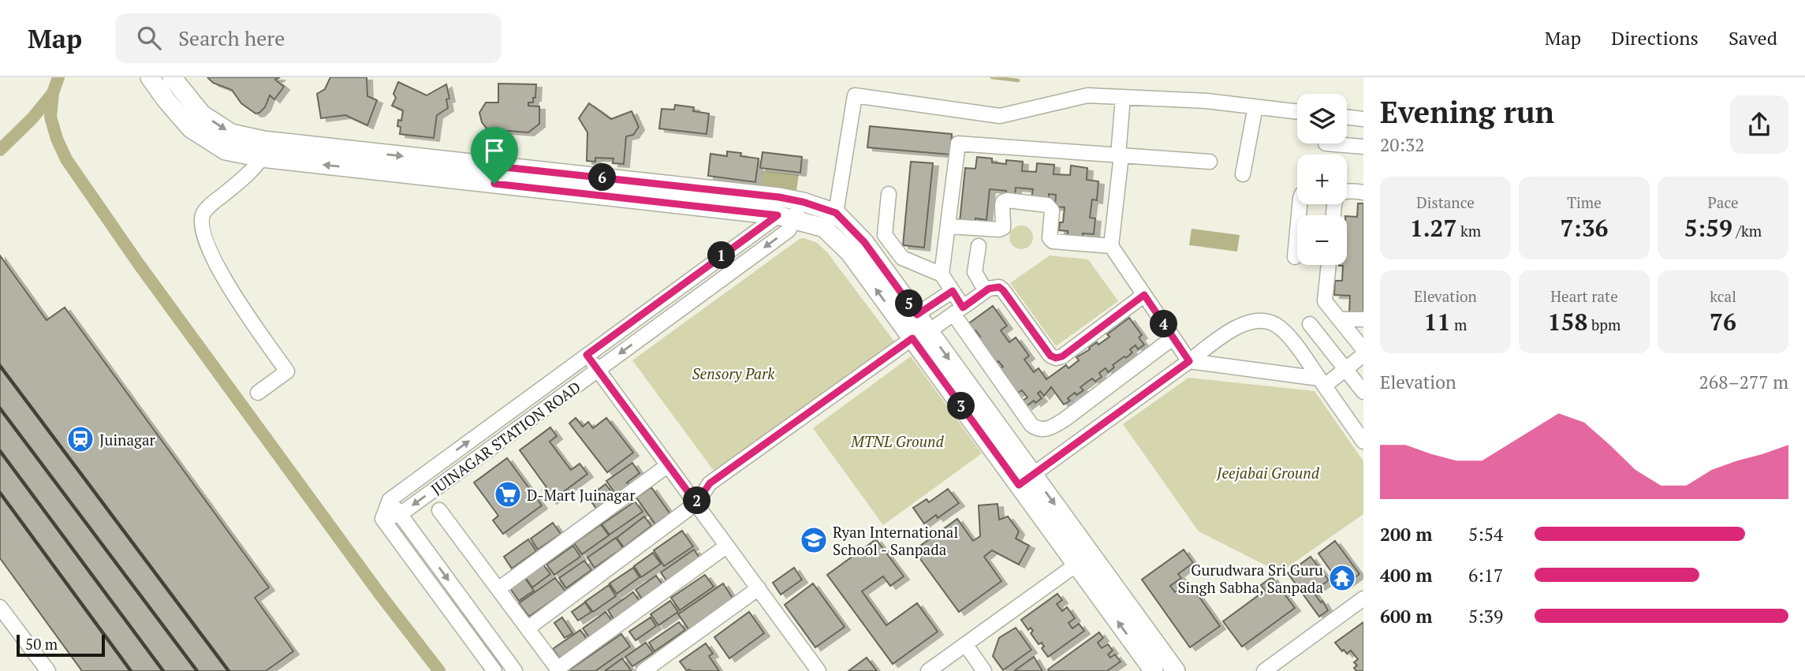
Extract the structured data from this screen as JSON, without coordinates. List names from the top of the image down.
{
  "streets": {
    "street": ["JUINAGAR STATION ROAD"]
  },
  "parks": ["Sensory Park", "MTNL Ground", "Jeejabai Ground"],
  "places": {
    "station": ["Juinagar"],
    "supermarket": ["D-Mart Juinagar"],
    "school or university": ["Ryan International School - Sanpada"],
    "temple": ["Gurudwara Sri Guru Singh Sabha, Sanpada"]
  },
  "scale_bar": "50 m",
  "page": {
    "header": "Map",
    "search": "Search here",
    "nav": ["Map", "Directions", "Saved"],
    "heading": ["Evening run", "20:32"],
    "map_buttons": ["+", "−"],
    "pins": [
      "6",
      "1",
      "5",
      "4",
      "3",
      "2"
    ],
    "stats": [
      ["Distance", "1.27 km"],
      ["Time", "7:36"],
      ["Pace", "5:59 /km"],
      ["Elevation", "11 m"],
      ["Heart rate", "158 bpm"],
      ["kcal", "76"]
    ],
    "chart": ["Elevation", "268–277 m"],
    "list": [
      {
        "name": "200 m",
        "note": "5:54"
      },
      {
        "name": "400 m",
        "note": "6:17"
      },
      {
        "name": "600 m",
        "note": "5:39"
      }
    ],
    "scale": "50 m"
  }
}
